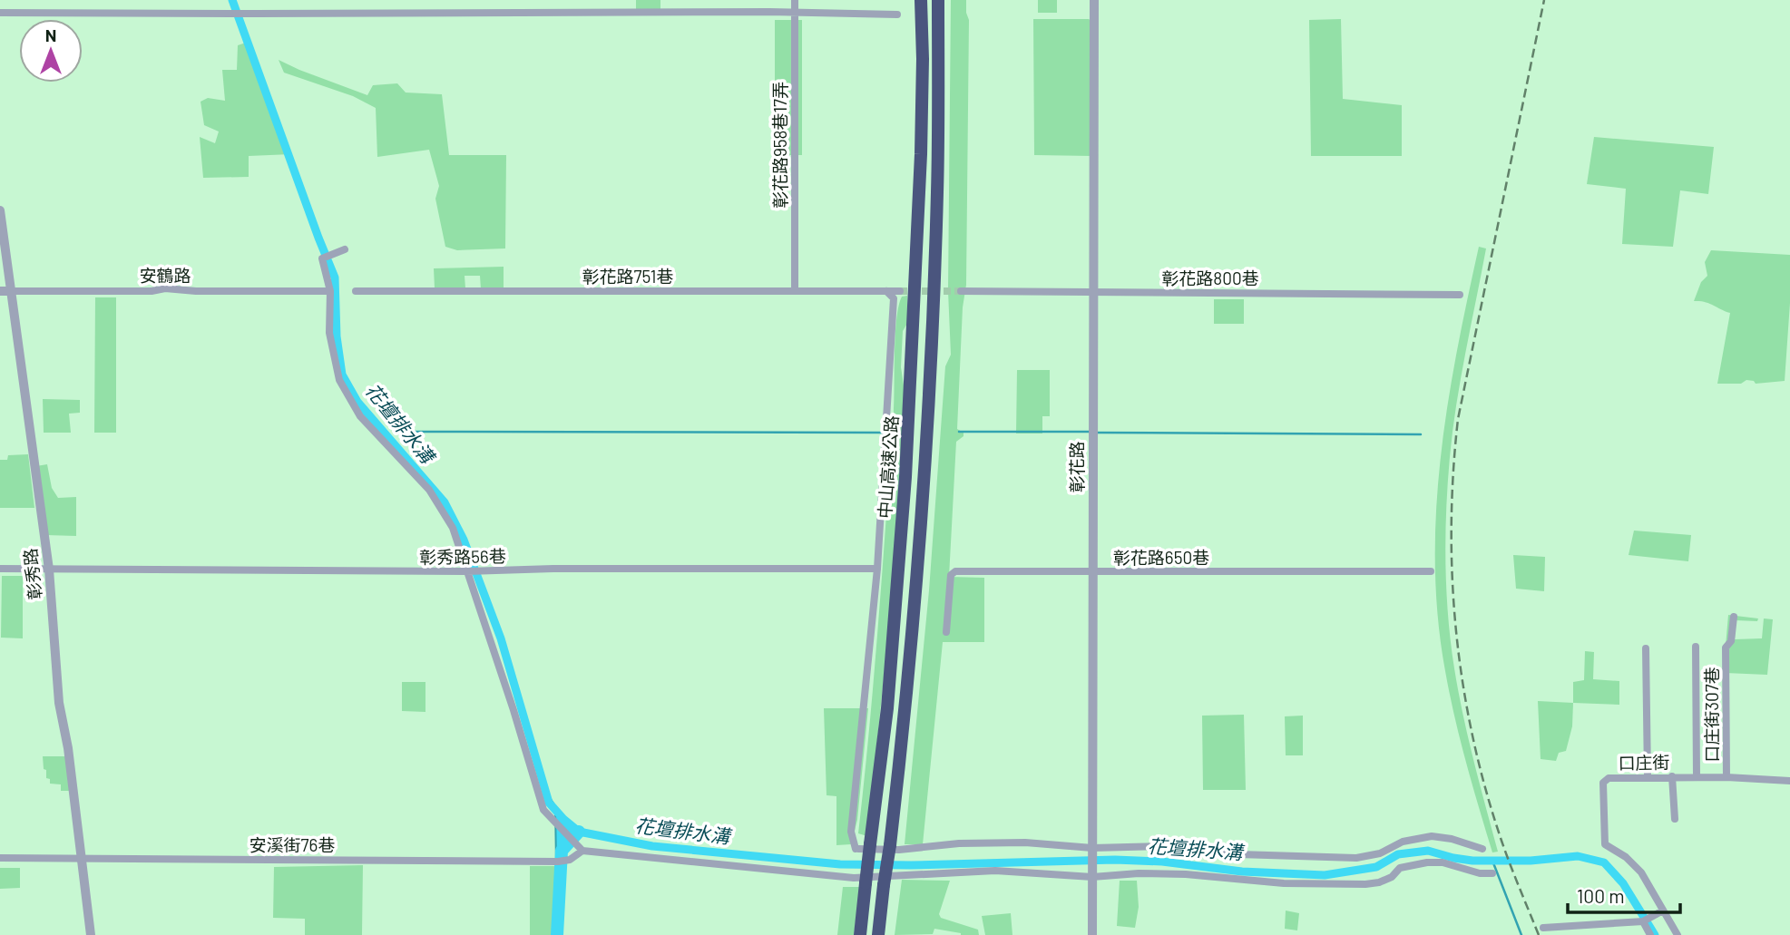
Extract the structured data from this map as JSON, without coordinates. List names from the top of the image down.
{
  "streets": {
    "highway": ["中山高速公路"],
    "street": [
      "彰花路958巷17弄",
      "安鶴路",
      "彰花路751巷",
      "彰花路800巷",
      "彰花路",
      "彰秀路56巷",
      "彰花路650巷",
      "彰秀路",
      "口庄街307巷",
      "口庄街",
      "安溪街76巷"
    ]
  },
  "crossings": [
    ["彰花路958巷17弄", "彰花路751巷"],
    ["安鶴路", "彰秀路"],
    ["彰花路800巷", "彰花路"],
    ["彰花路", "彰花路650巷"],
    ["彰秀路56巷", "彰秀路"],
    ["彰秀路", "安溪街76巷"],
    ["口庄街307巷", "口庄街"]
  ],
  "water": ["花壇排水溝"],
  "scale_bar": "100 m",
  "north": "top"
}
